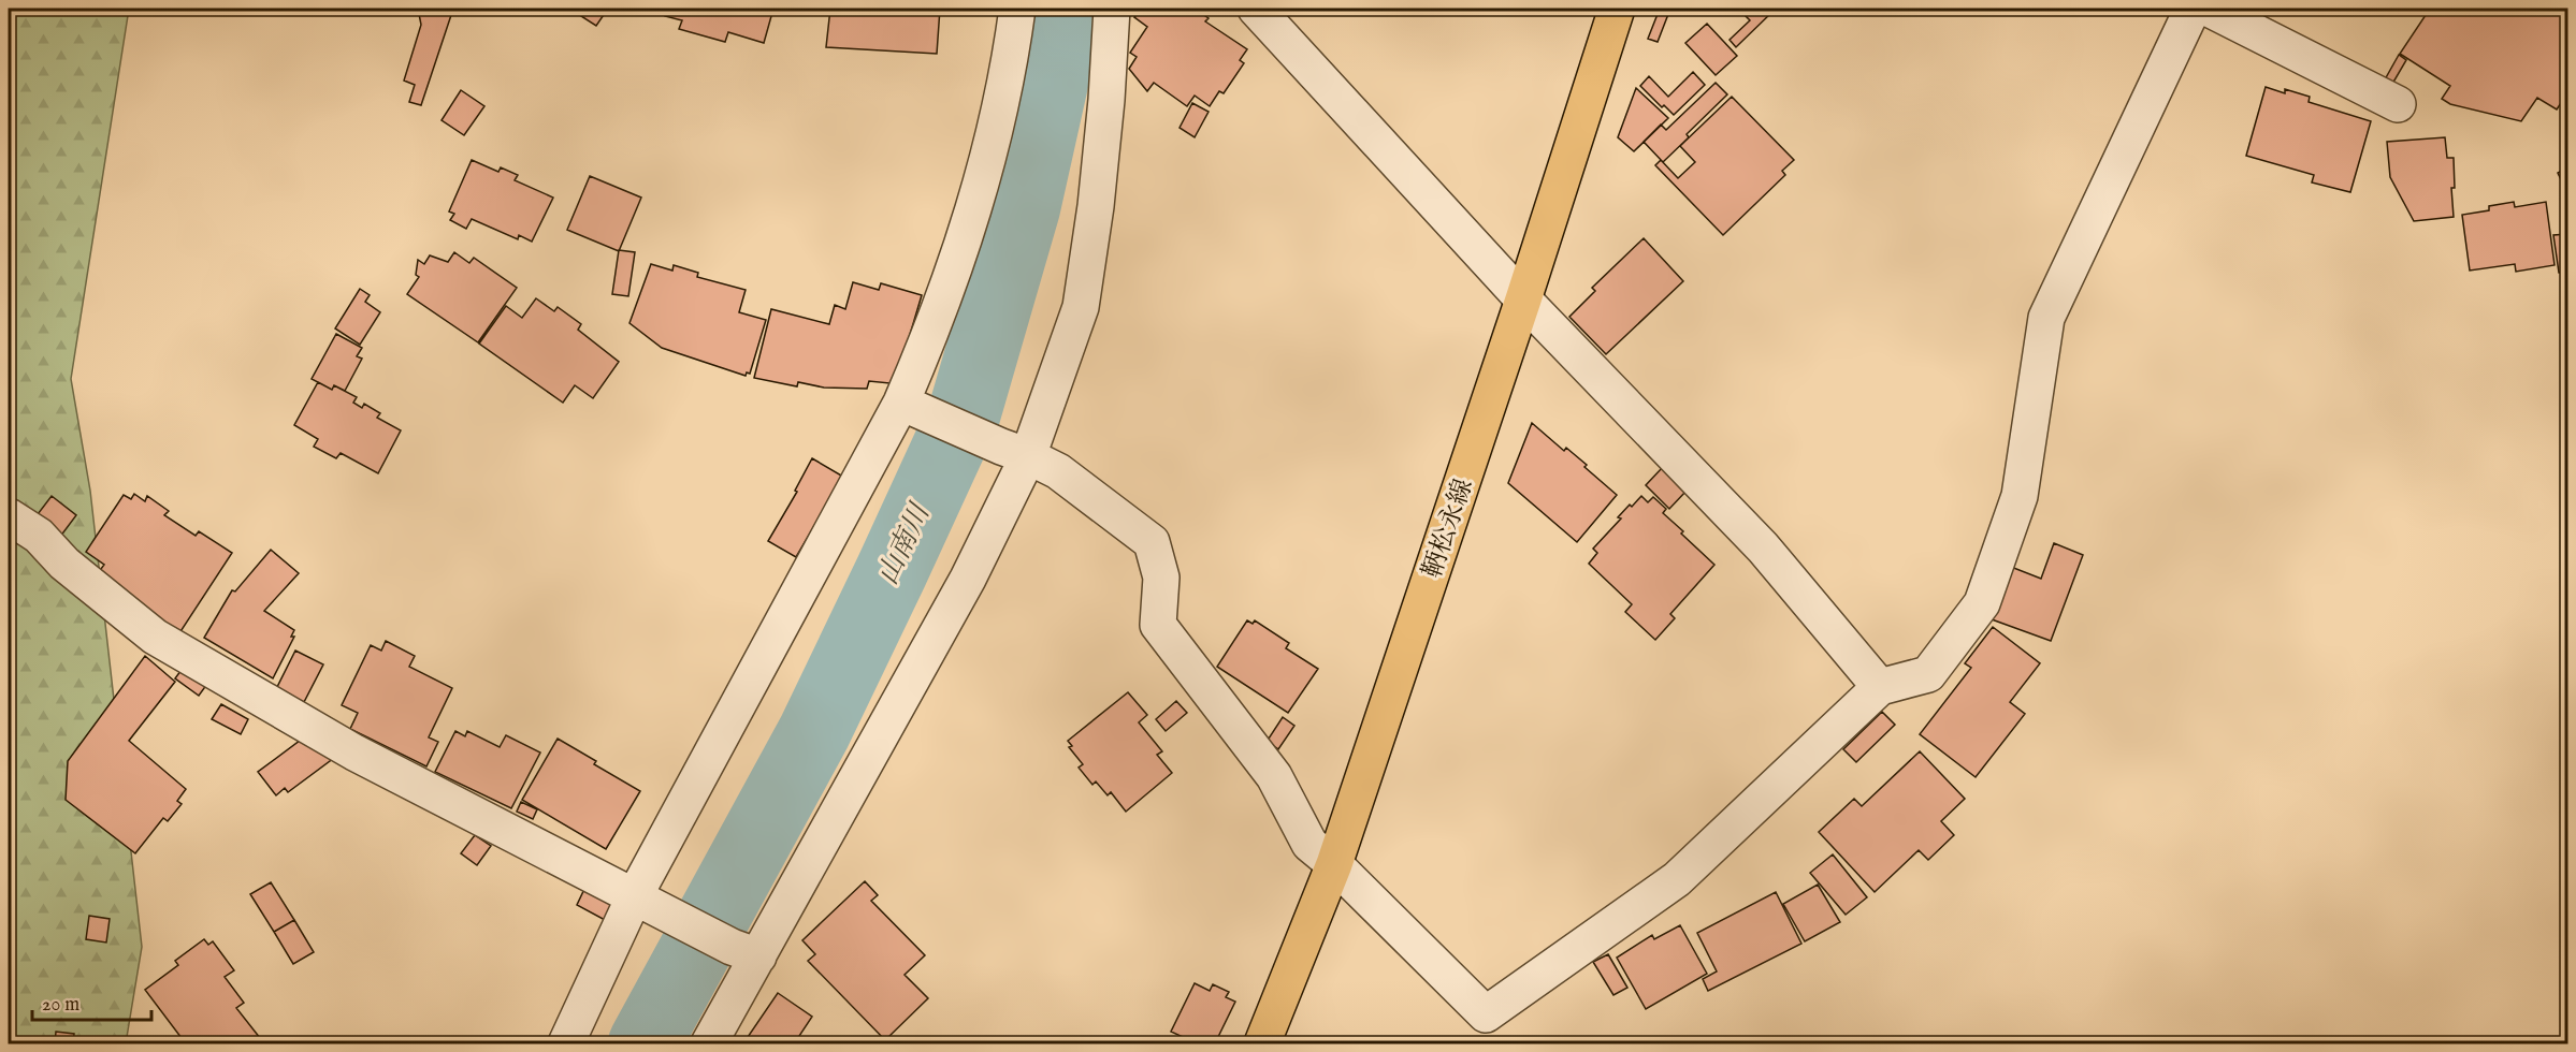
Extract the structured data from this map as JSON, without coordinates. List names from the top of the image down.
{
  "streets": {
    "main road": ["鞆松永線"]
  },
  "water": ["山南川"],
  "scale_bar": "20 m"
}
